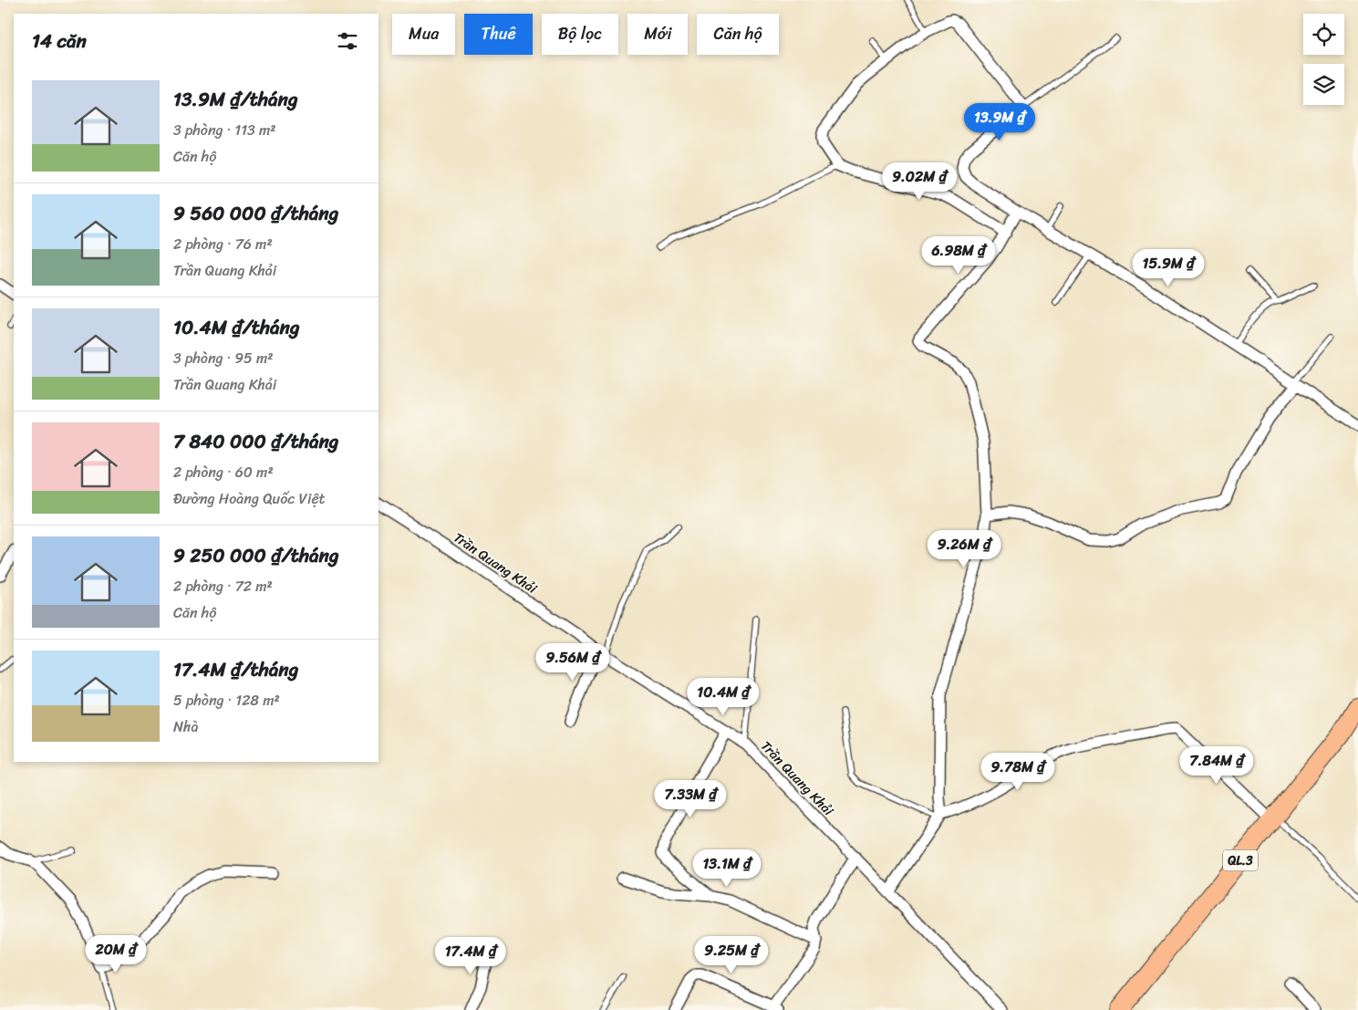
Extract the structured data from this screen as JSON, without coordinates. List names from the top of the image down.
{
  "streets": {
    "highway": ["QL.3"],
    "street": ["Trần Quang Khải"]
  },
  "page": {
    "chip": [
      "Mua",
      "Thuê",
      "Bộ lọc",
      "Mới",
      "Căn hộ"
    ],
    "heading": "14 căn",
    "list": [
      {
        "name": "13.9M ₫/tháng",
        "note": "3 phòng · 113 m² · Căn hộ"
      },
      {
        "name": "9 560 000 ₫/tháng",
        "note": "2 phòng · 76 m² · Trần Quang Khải"
      },
      {
        "name": "10.4M ₫/tháng",
        "note": "3 phòng · 95 m² · Trần Quang Khải"
      },
      {
        "name": "7 840 000 ₫/tháng",
        "note": "2 phòng · 60 m² · Đường Hoàng Quốc Việt"
      },
      {
        "name": "9 250 000 ₫/tháng",
        "note": "2 phòng · 72 m² · Căn hộ"
      },
      {
        "name": "17.4M ₫/tháng",
        "note": "5 phòng · 128 m² · Nhà"
      }
    ],
    "price": [
      "13.9M ₫",
      "9.02M ₫",
      "6.98M ₫",
      "15.9M ₫",
      "9.26M ₫",
      "9.56M ₫",
      "10.4M ₫",
      "7.84M ₫",
      "9.78M ₫",
      "7.33M ₫",
      "13.1M ₫",
      "20M ₫",
      "9.25M ₫",
      "17.4M ₫"
    ]
  }
}
